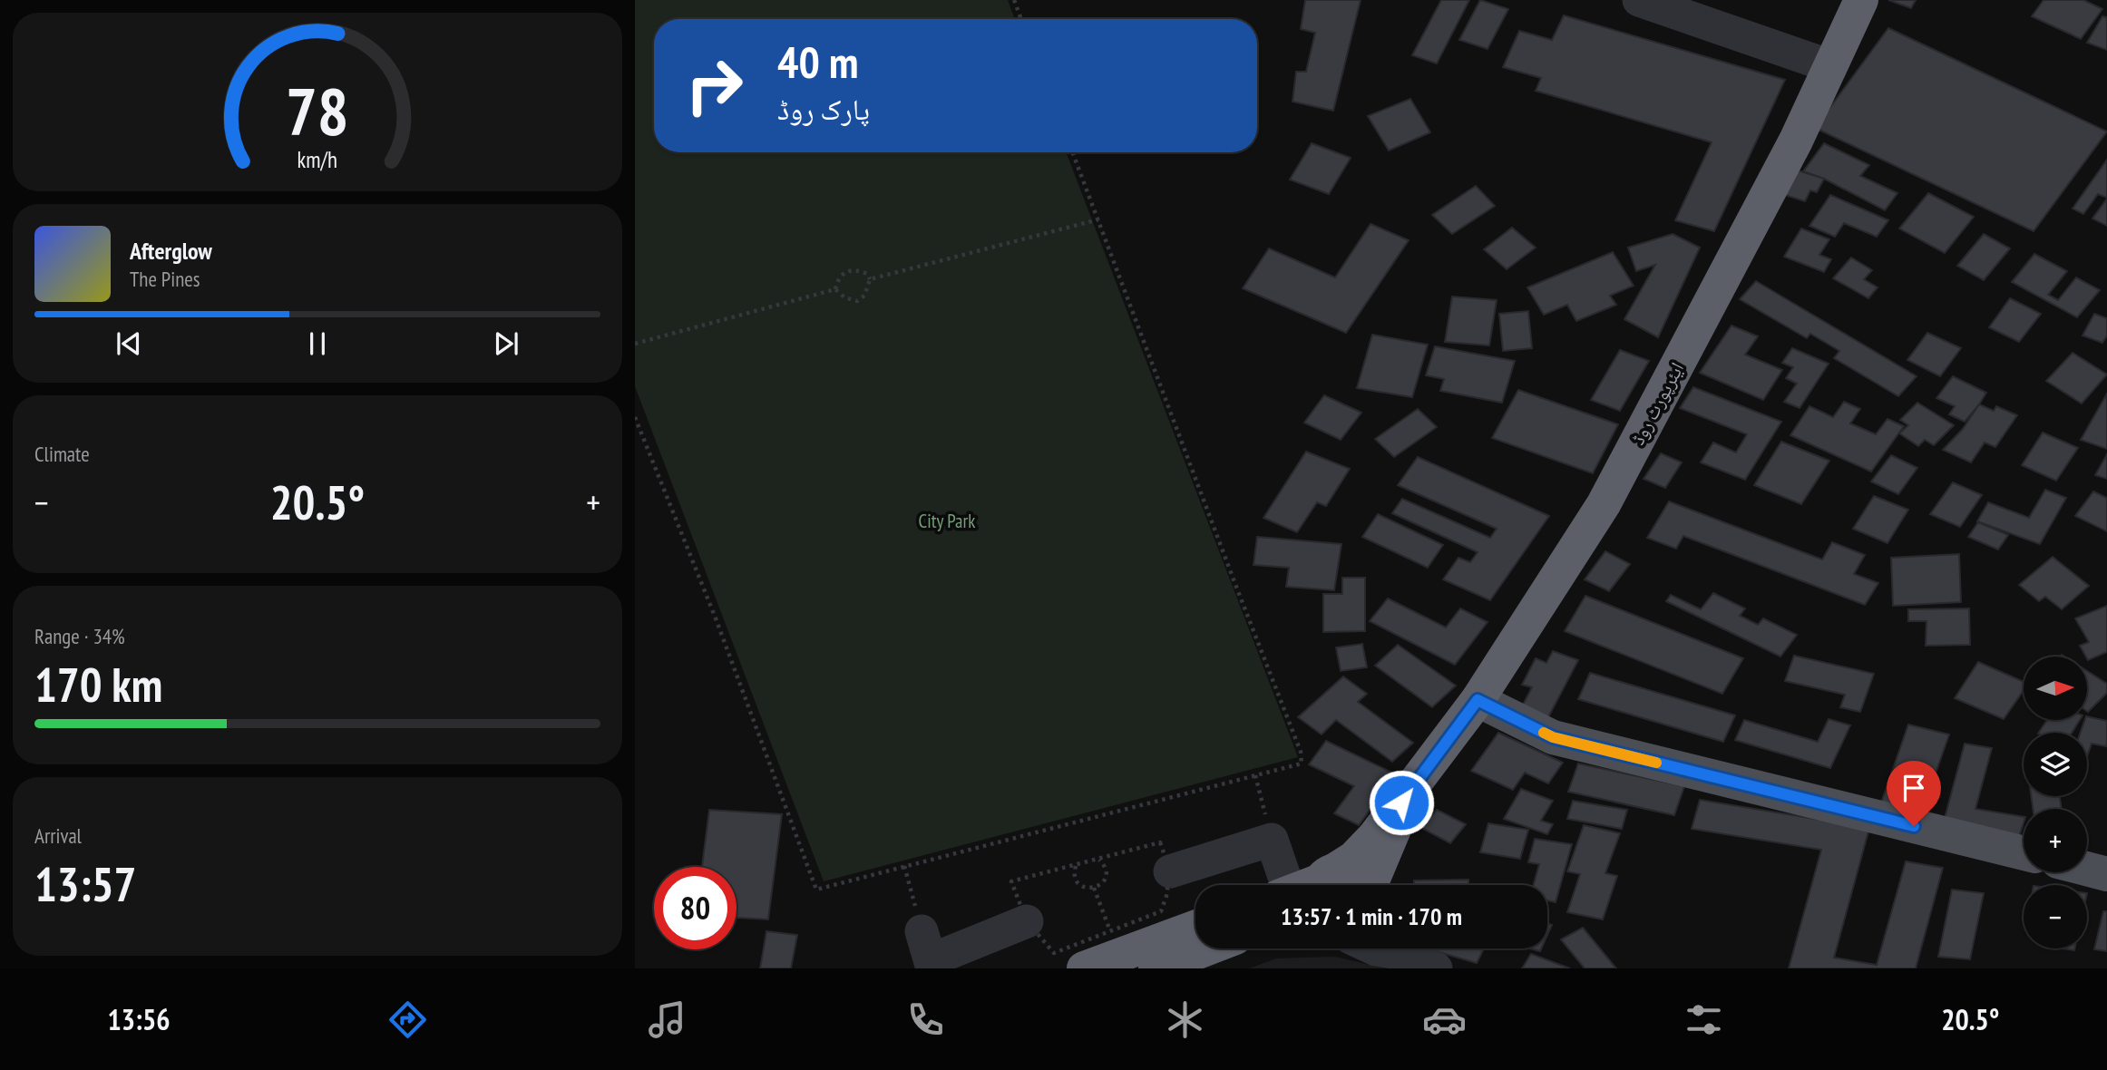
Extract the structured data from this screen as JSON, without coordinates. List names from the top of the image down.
{
  "streets": {
    "highway": ["ایئرپورٹ روڈ"]
  },
  "parks": ["City Park"],
  "north": "right",
  "page": {
    "turn": ["40 m", "پارک روڈ"],
    "song": ["Afterglow", "The Pines"],
    "tile": [
      "Climate",
      ["Range · 34%", "170 km"],
      ["Arrival", "13:57"]
    ],
    "heat": ["−", "20.5°", "+"],
    "map_buttons": ["+", "−"],
    "limit": "80",
    "trip": "13:57 · 1 min · 170 m",
    "tabs": ["13:56", "20.5°"],
    "gauge": ["78", "km/h"]
  }
}
